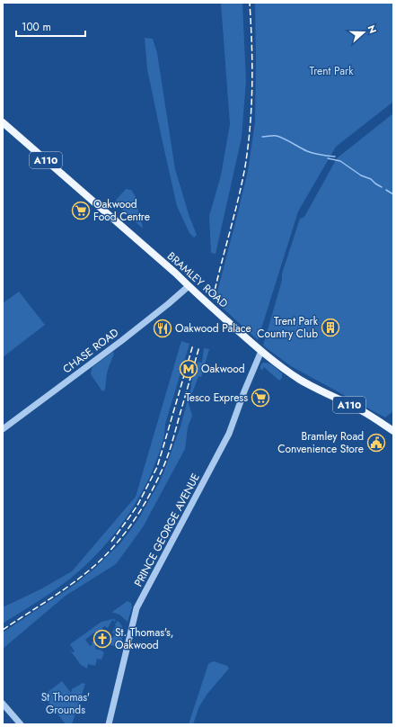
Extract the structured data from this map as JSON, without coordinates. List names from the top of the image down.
{
  "streets": {
    "main road": ["A110", "BRAMLEY ROAD"],
    "street": ["CHASE ROAD", "PRINCE GEORGE AVENUE"]
  },
  "crossings": [
    ["BRAMLEY ROAD", "CHASE ROAD"],
    ["BRAMLEY ROAD", "PRINCE GEORGE AVENUE"]
  ],
  "parks": ["Trent Park", "St Thomas' Grounds"],
  "places": {
    "supermarket": ["Oakwood Food Centre", "Tesco Express"],
    "building": ["Trent Park Country Club"],
    "restaurant": ["Oakwood Palace"],
    "metro station": ["Oakwood"],
    "public building": ["Bramley Road Convenience Store"],
    "church": ["St. Thomas's, Oakwood"]
  },
  "scale_bar": "100 m",
  "north": "right"
}
